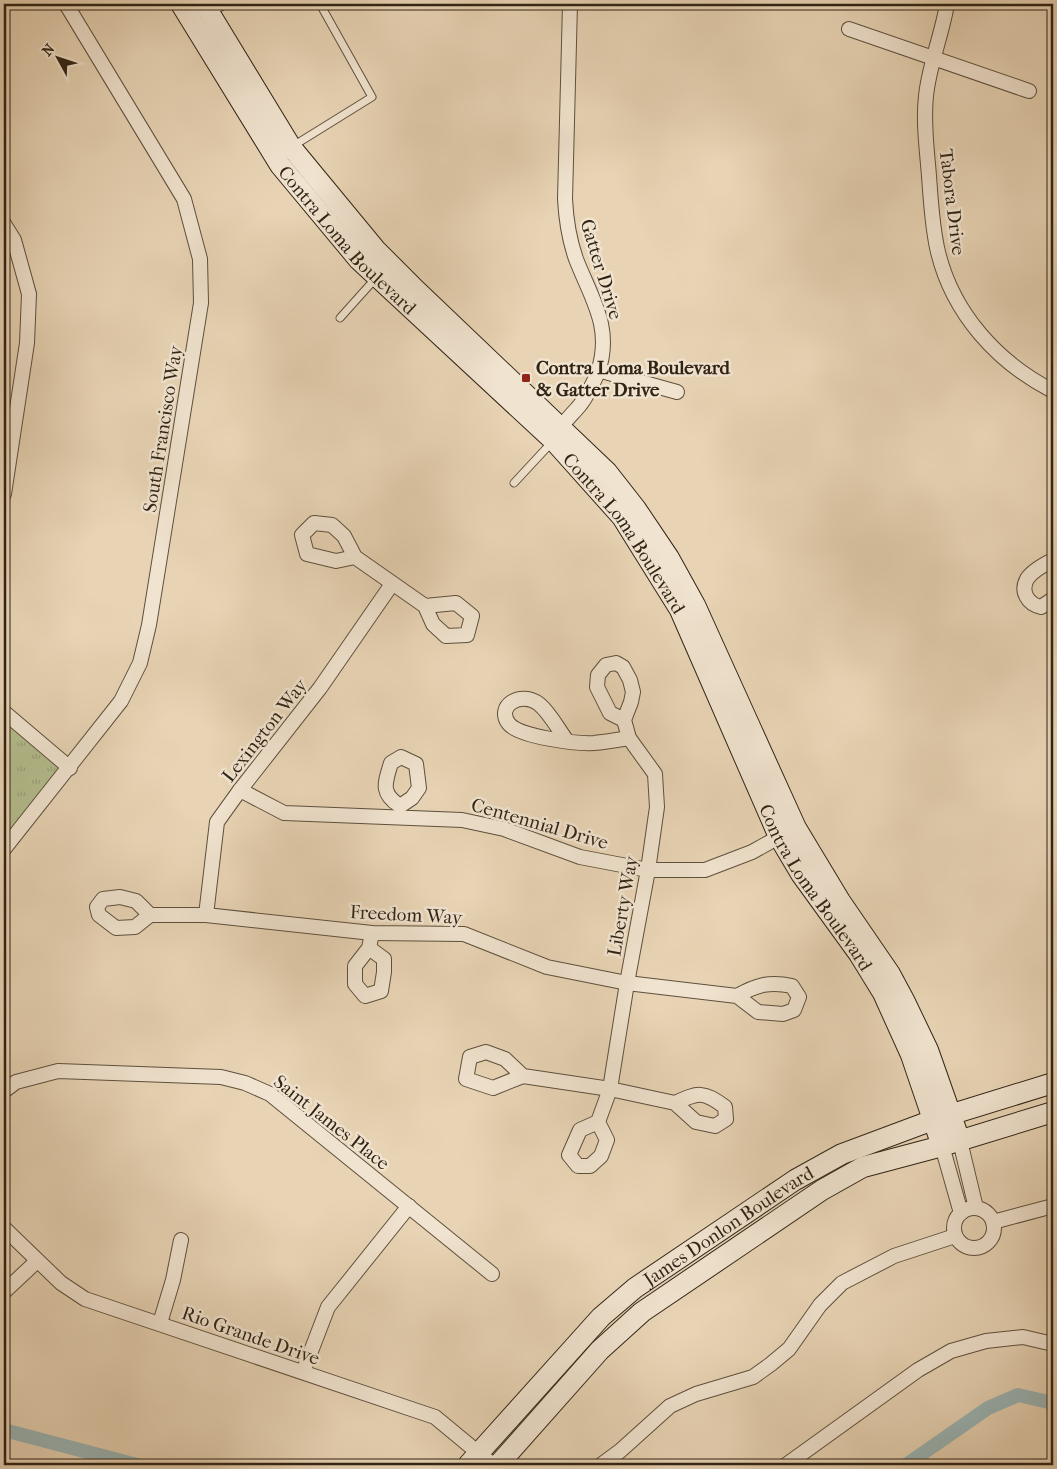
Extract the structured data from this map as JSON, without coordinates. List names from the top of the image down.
{
  "streets": {
    "main road": ["Contra Loma Boulevard", "James Donlon Boulevard"],
    "street": [
      "Tabora Drive",
      "Gatter Drive",
      "South Francisco Way",
      "Lexington Way",
      "Centennial Drive",
      "Liberty Way",
      "Freedom Way",
      "Saint James Place",
      "Rio Grande Drive"
    ]
  },
  "crossings": [
    ["Contra Loma Boulevard", "Gatter Drive"],
    ["Contra Loma Boulevard", "Centennial Drive"],
    ["Contra Loma Boulevard", "James Donlon Boulevard"],
    ["Lexington Way", "Centennial Drive"],
    ["Lexington Way", "Freedom Way"],
    ["Centennial Drive", "Liberty Way"],
    ["Liberty Way", "Freedom Way"],
    ["James Donlon Boulevard", "Rio Grande Drive"]
  ],
  "places": {
    "transit": ["Contra Loma Boulevard & Gatter Drive"]
  },
  "north": "top left"
}
